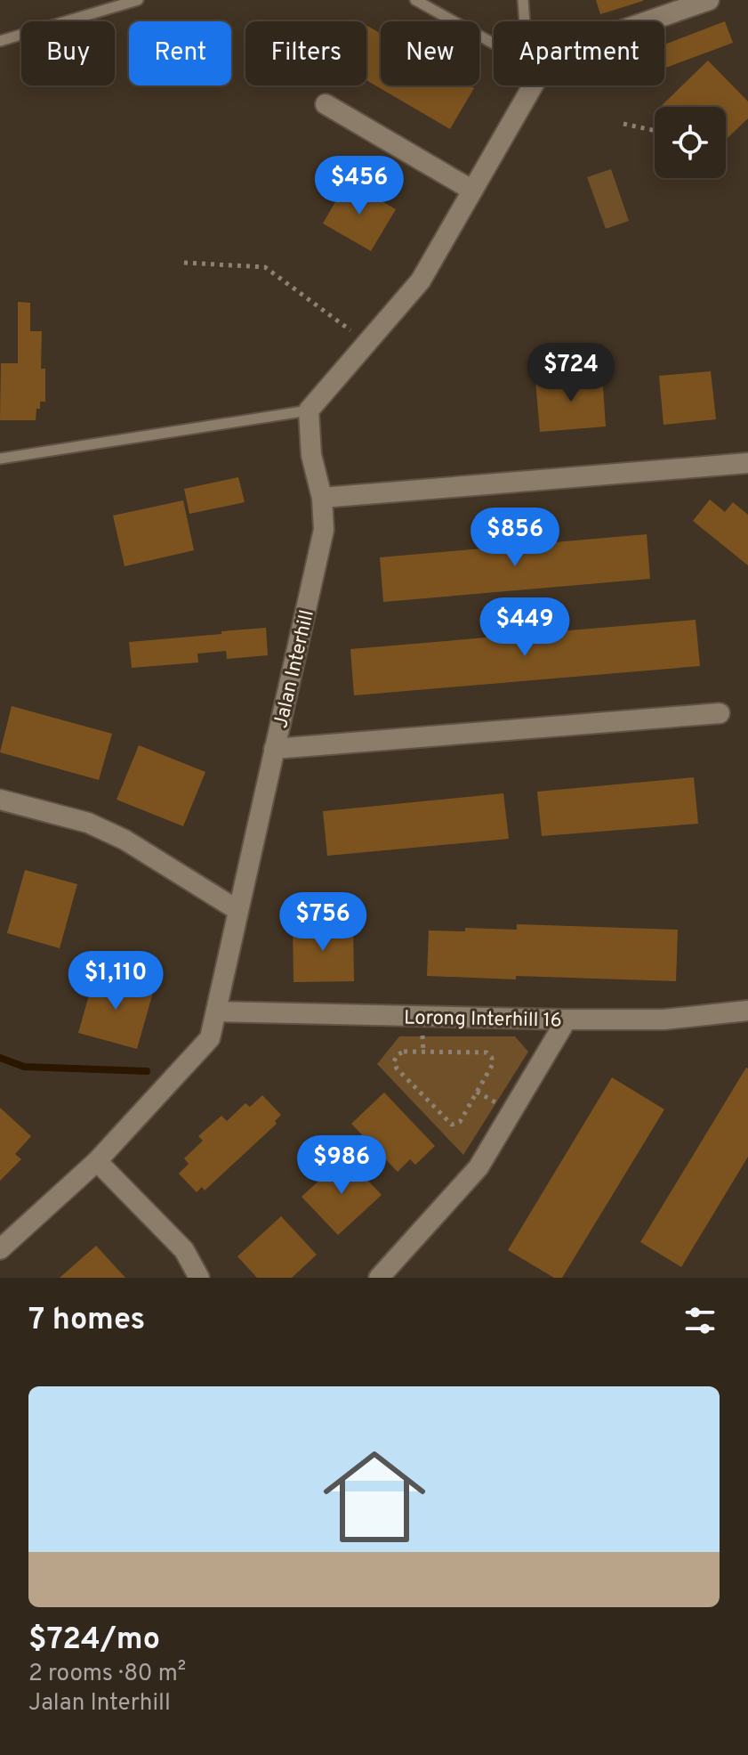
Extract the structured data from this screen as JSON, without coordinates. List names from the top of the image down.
{
  "streets": {
    "street": ["Jalan Interhill", "Lorong Interhill 16"]
  },
  "crossings": [
    ["Jalan Interhill", "Lorong Interhill 16"]
  ],
  "page": {
    "chip": [
      "Buy",
      "Rent",
      "Filters",
      "New",
      "Apartment"
    ],
    "price": [
      "$456",
      "$724",
      "$856",
      "$449",
      "$756",
      "$1,110",
      "$986"
    ],
    "heading": "7 homes",
    "list": [
      {
        "name": "$724/mo",
        "note": "2 rooms · 80 m² · Jalan Interhill"
      }
    ]
  }
}
